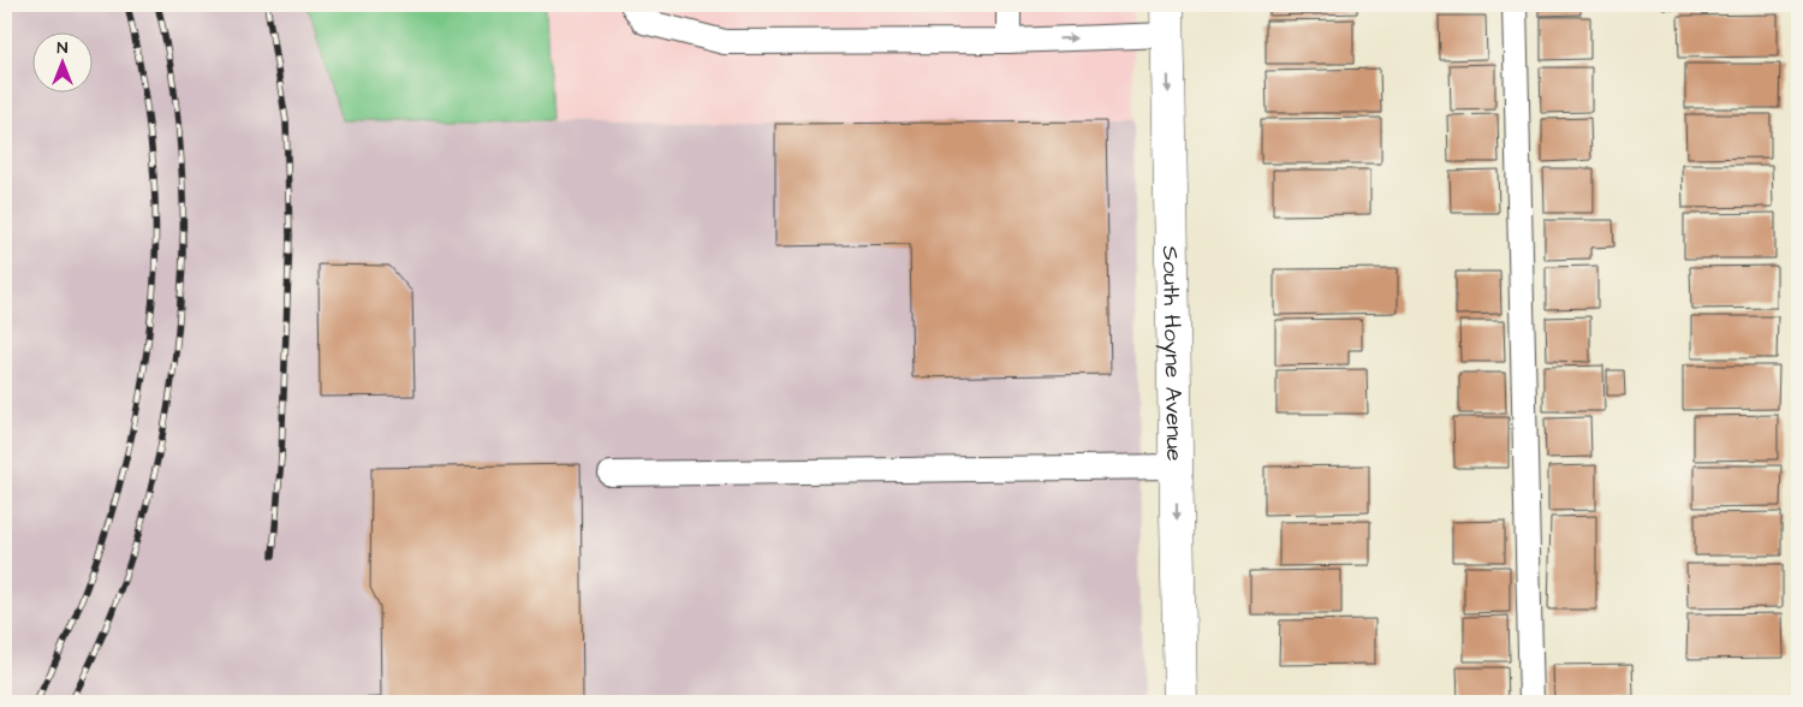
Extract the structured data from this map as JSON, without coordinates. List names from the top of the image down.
{
  "streets": {
    "street": ["South Hoyne Avenue"]
  },
  "one_way": ["South Hoyne Avenue"],
  "north": "top"
}
